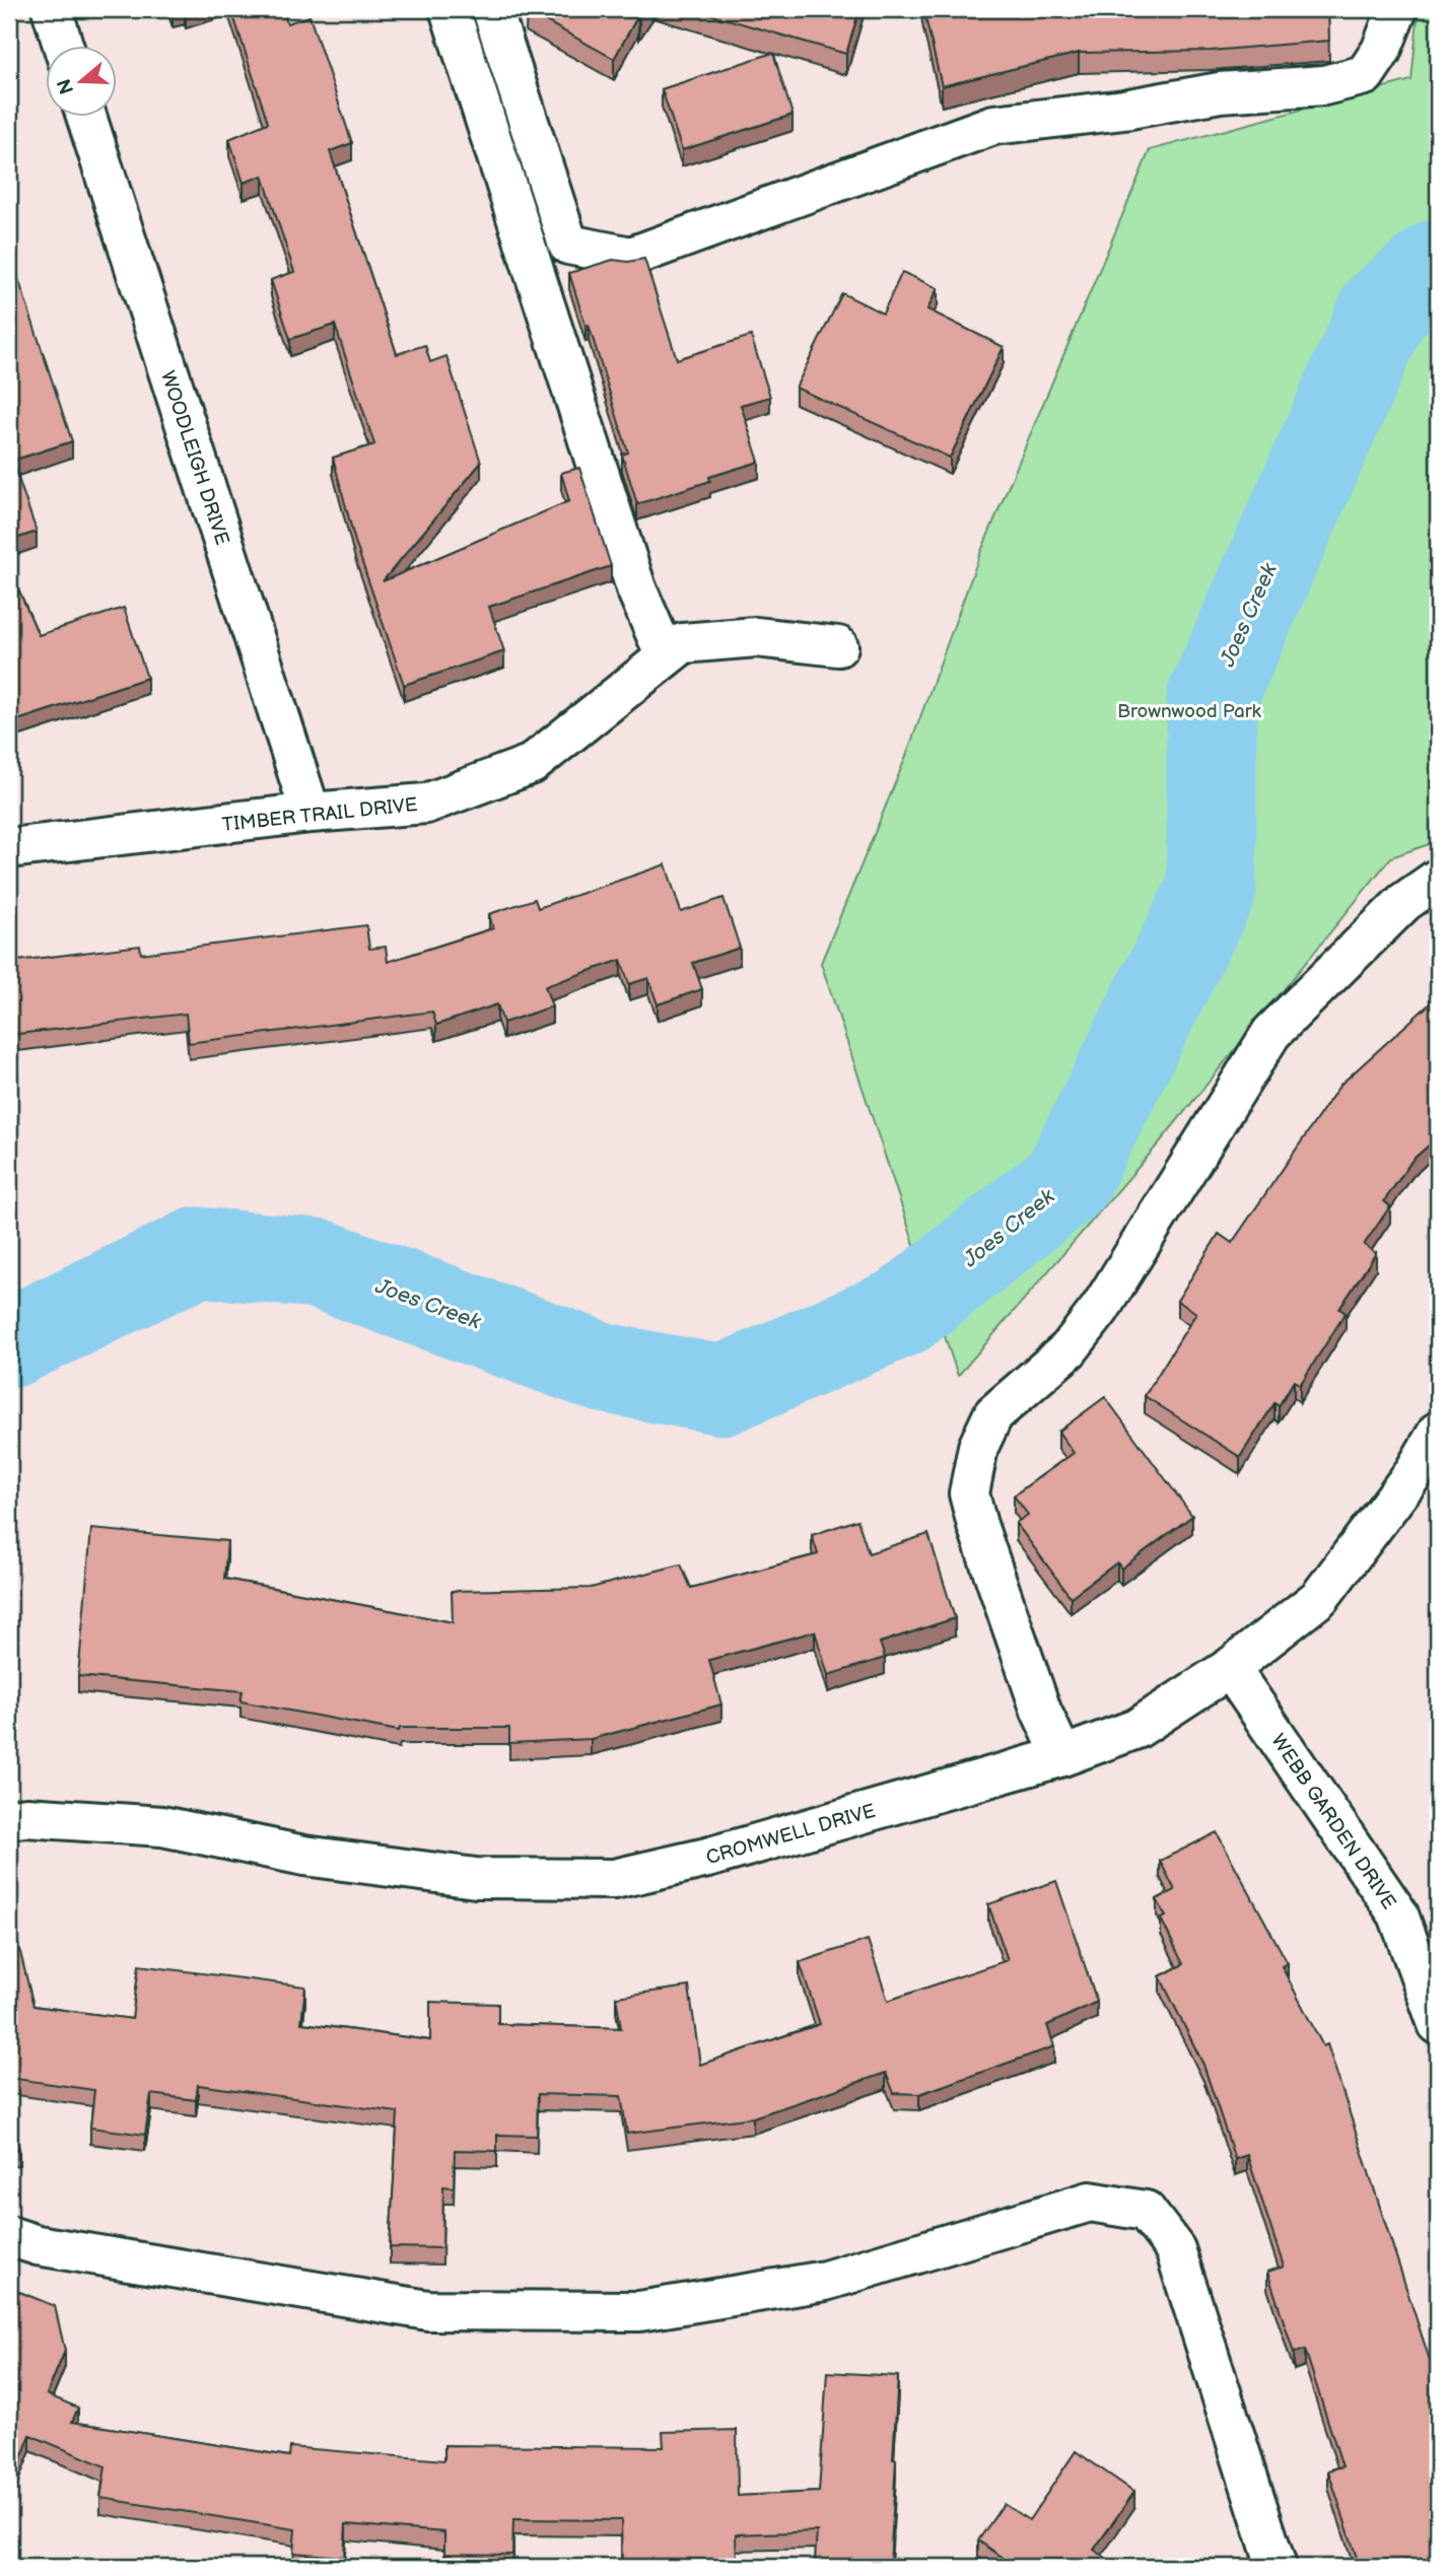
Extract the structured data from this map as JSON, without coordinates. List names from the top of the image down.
{
  "streets": {
    "street": [
      "WOODLEIGH DRIVE",
      "TIMBER TRAIL DRIVE",
      "WEBB GARDEN DRIVE",
      "CROMWELL DRIVE"
    ]
  },
  "crossings": [
    ["WOODLEIGH DRIVE", "TIMBER TRAIL DRIVE"],
    ["WEBB GARDEN DRIVE", "CROMWELL DRIVE"]
  ],
  "water": ["Joes Creek"],
  "parks": ["Brownwood Park"],
  "north": "left"
}
